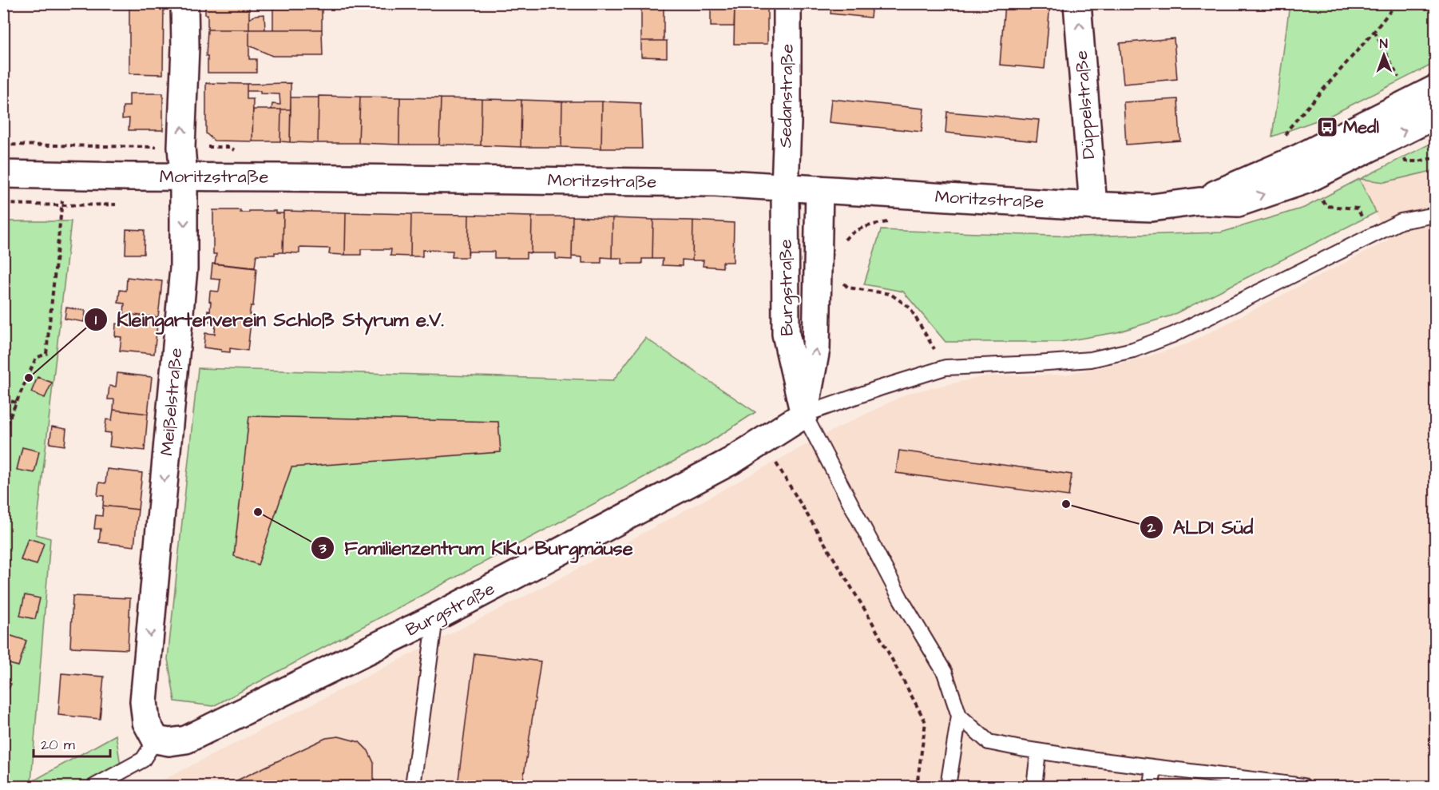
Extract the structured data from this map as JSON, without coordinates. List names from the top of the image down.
{
  "streets": {
    "street": [
      "Sedanstraße",
      "Düppelstraße",
      "Moritzstraße",
      "Burgstraße",
      "Meißelstraße"
    ]
  },
  "crossings": [
    ["Sedanstraße", "Moritzstraße"],
    ["Sedanstraße", "Burgstraße"],
    ["Düppelstraße", "Moritzstraße"],
    ["Moritzstraße", "Burgstraße"],
    ["Moritzstraße", "Meißelstraße"],
    ["Burgstraße", "Meißelstraße"]
  ],
  "one_way": ["Düppelstraße"],
  "places": {
    "bus stop": ["Medl"],
    "other": ["Kleingartenverein Schloß Styrum e.V.", "ALDI Süd", "Familienzentrum KiKu Burgmäuse"]
  },
  "scale_bar": "20 m",
  "north": "top"
}
